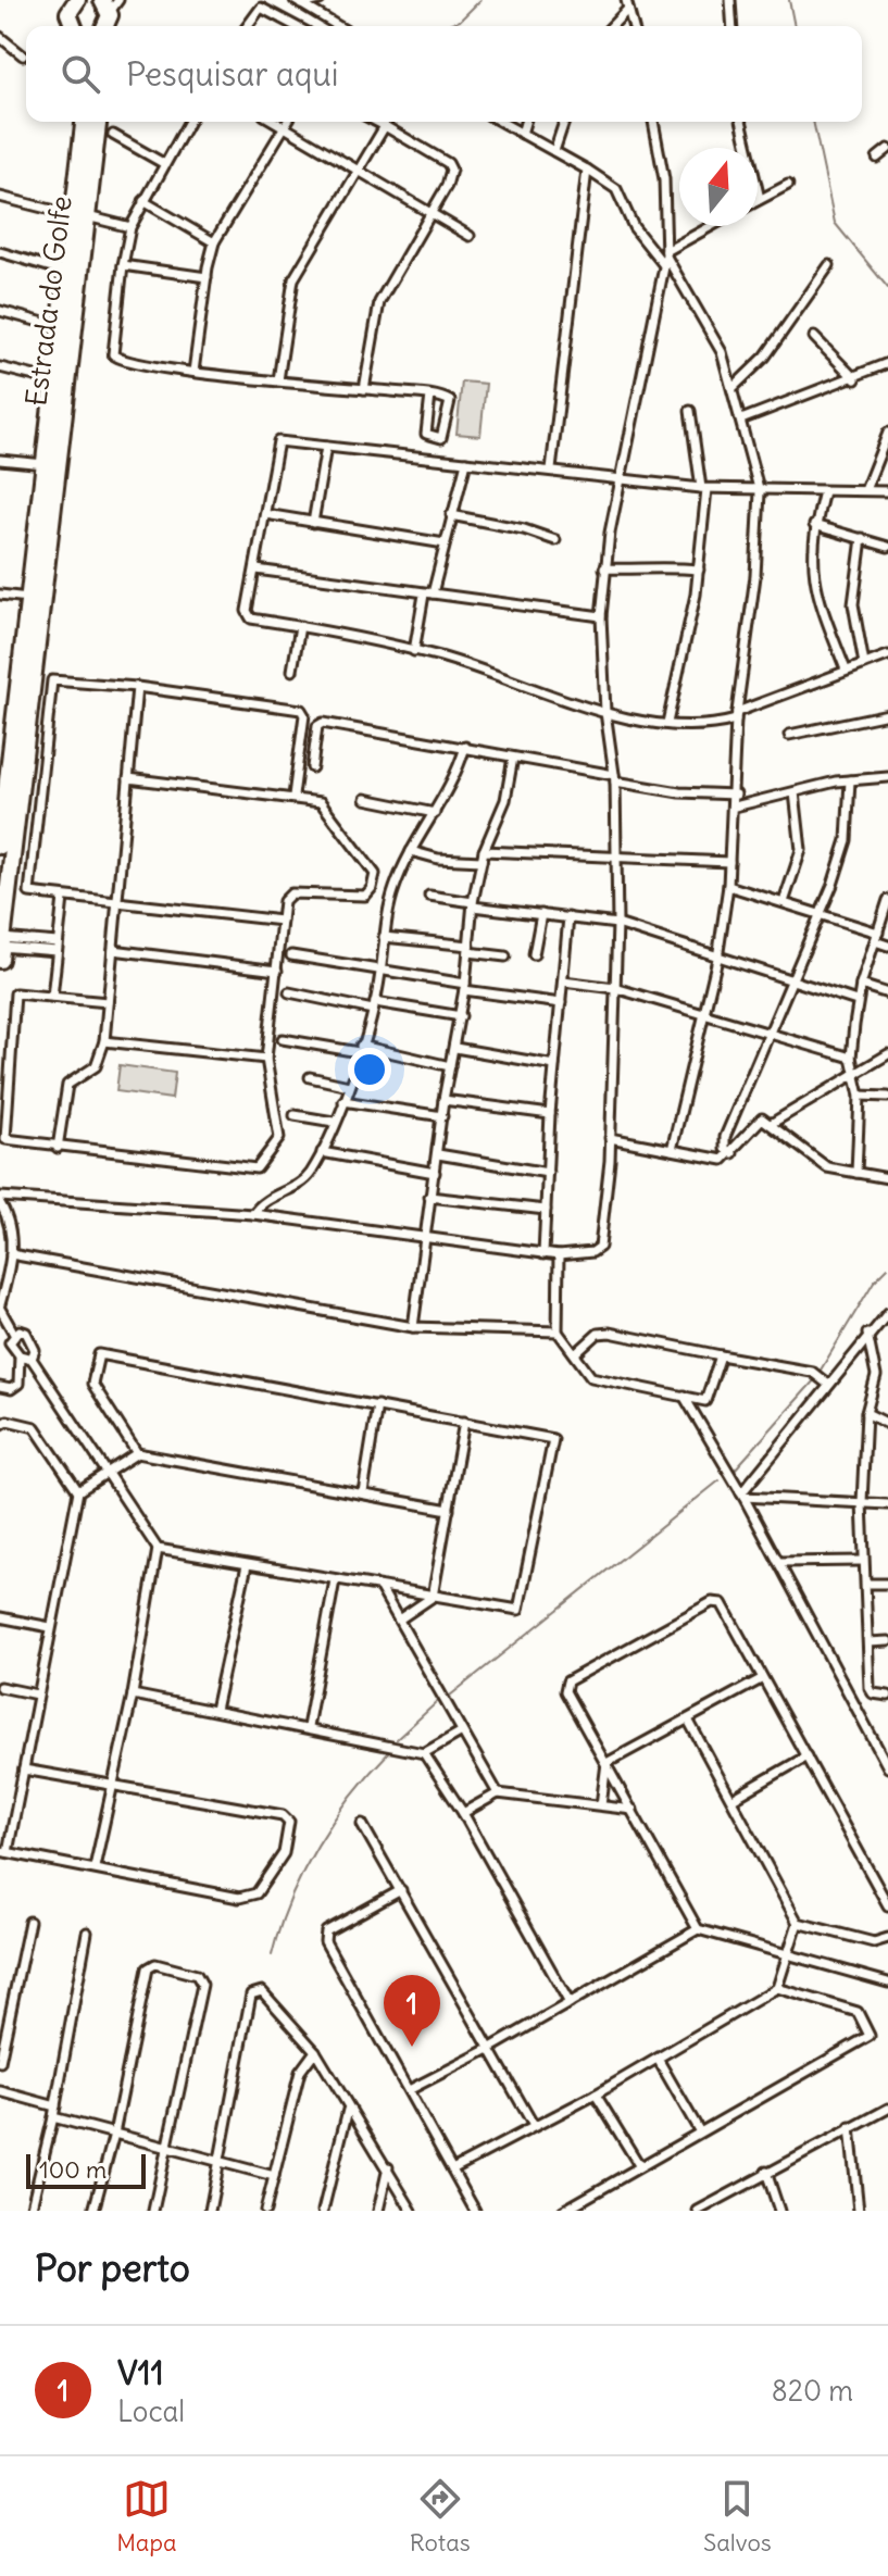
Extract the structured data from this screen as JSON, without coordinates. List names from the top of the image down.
{
  "streets": {
    "highway": ["Estrada do Golfe"]
  },
  "scale_bar": "100 m",
  "north": "top",
  "page": {
    "search": "Pesquisar aqui",
    "pins": "1",
    "scale": "100 m",
    "heading": "Por perto",
    "list": [
      {
        "mark": "1",
        "name": "V11",
        "note": "Local",
        "value": "820 m"
      }
    ],
    "nav": ["Mapa", "Rotas", "Salvos"]
  }
}
